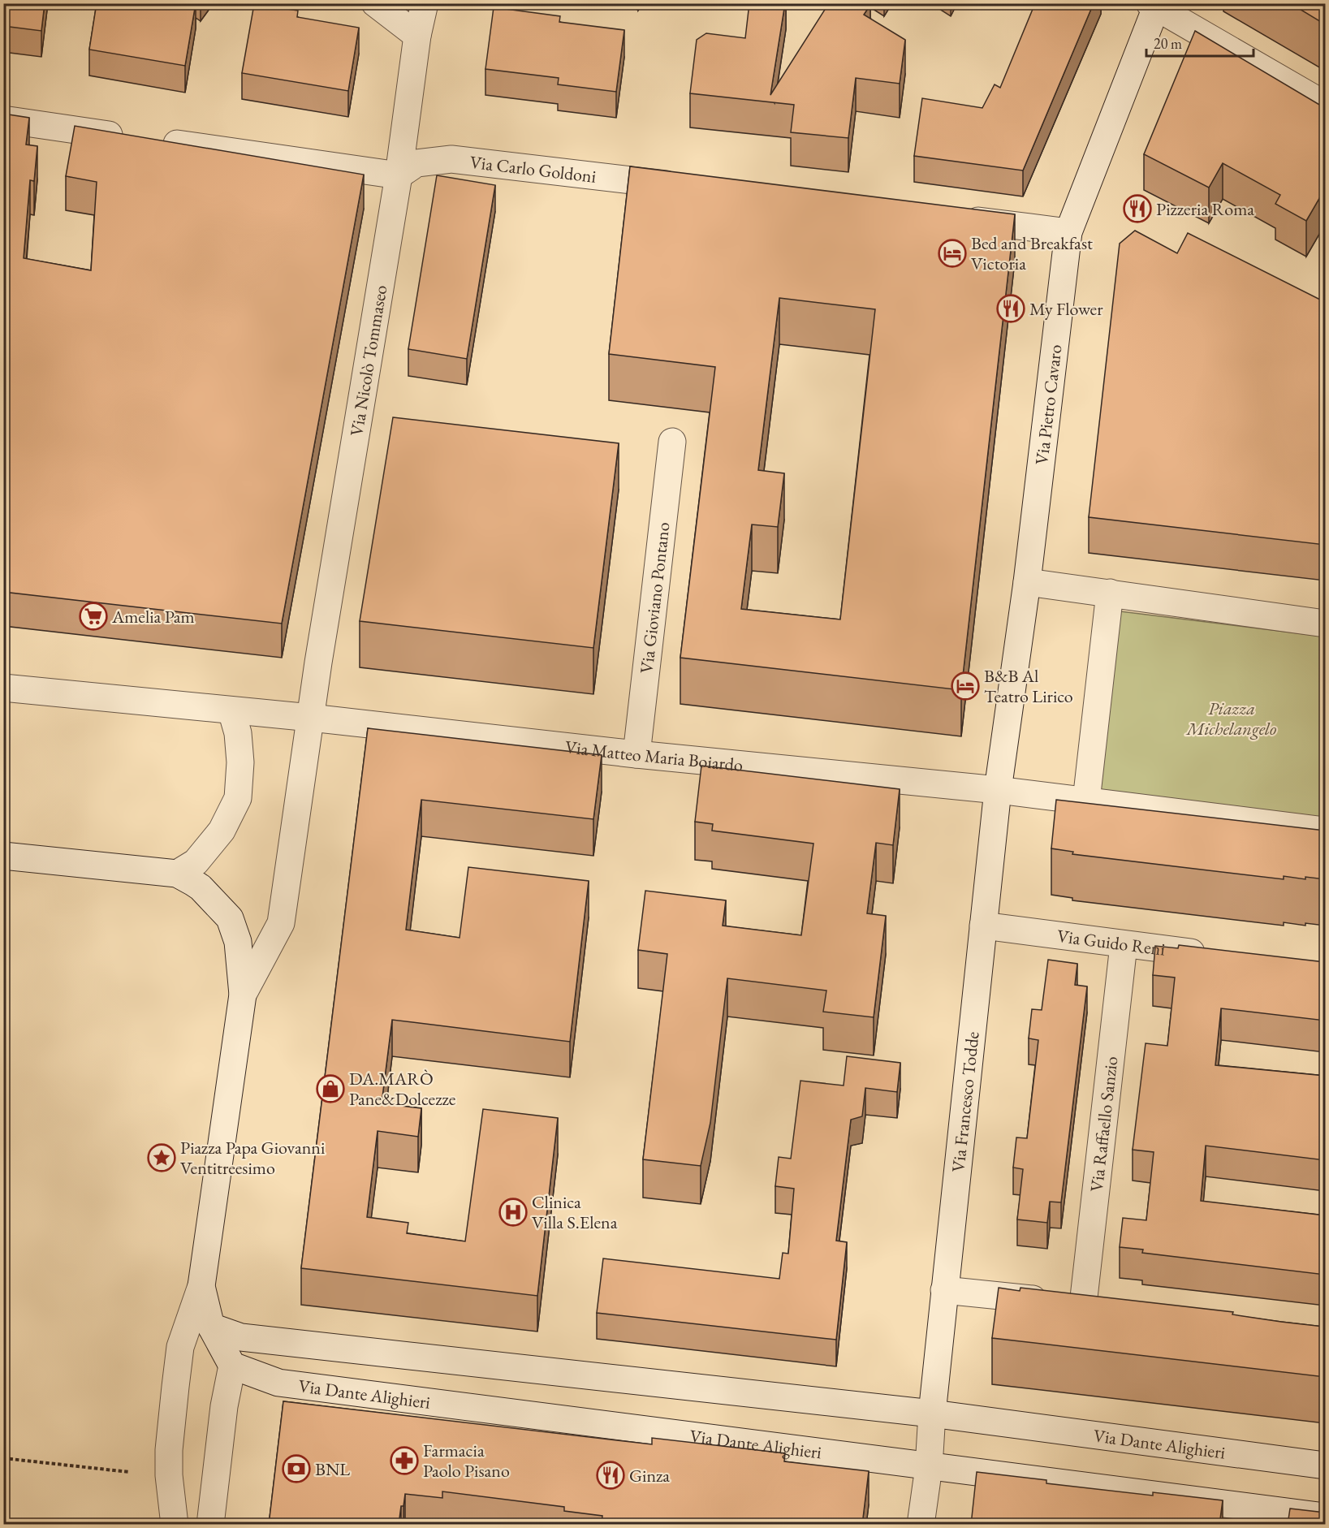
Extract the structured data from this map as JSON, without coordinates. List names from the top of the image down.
{
  "streets": {
    "street": [
      "Via Carlo Goldoni",
      "Via Nicolò Tommaseo",
      "Via Pietro Cavaro",
      "Via Gioviano Pontano",
      "Via Matteo Maria Boiardo",
      "Via Guido Reni",
      "Via Francesco Todde",
      "Via Raffaello Sanzio",
      "Via Dante Alighieri"
    ]
  },
  "crossings": [
    ["Via Carlo Goldoni", "Via Nicolò Tommaseo"],
    ["Via Nicolò Tommaseo", "Via Matteo Maria Boiardo"],
    ["Via Pietro Cavaro", "Via Matteo Maria Boiardo"],
    ["Via Pietro Cavaro", "Via Francesco Todde"],
    ["Via Gioviano Pontano", "Via Matteo Maria Boiardo"],
    ["Via Matteo Maria Boiardo", "Via Francesco Todde"],
    ["Via Guido Reni", "Via Francesco Todde"],
    ["Via Guido Reni", "Via Raffaello Sanzio"],
    ["Via Francesco Todde", "Via Dante Alighieri"]
  ],
  "parks": ["Piazza Michelangelo"],
  "places": {
    "restaurant": ["Pizzeria Roma", "My Flower", "Ginza"],
    "hotel": ["Bed and Breakfast Victoria", "B&B Al Teatro Lirico"],
    "supermarket": ["Amelia Pam"],
    "shop": ["DA.MARÒ Pane&Dolcezze"],
    "place": ["Piazza Papa Giovanni Ventitreesimo"],
    "hospital": ["Clinica Villa S.Elena"],
    "pharmacy": ["Farmacia Paolo Pisano"],
    "bank": ["BNL"]
  },
  "scale_bar": "20 m"
}
